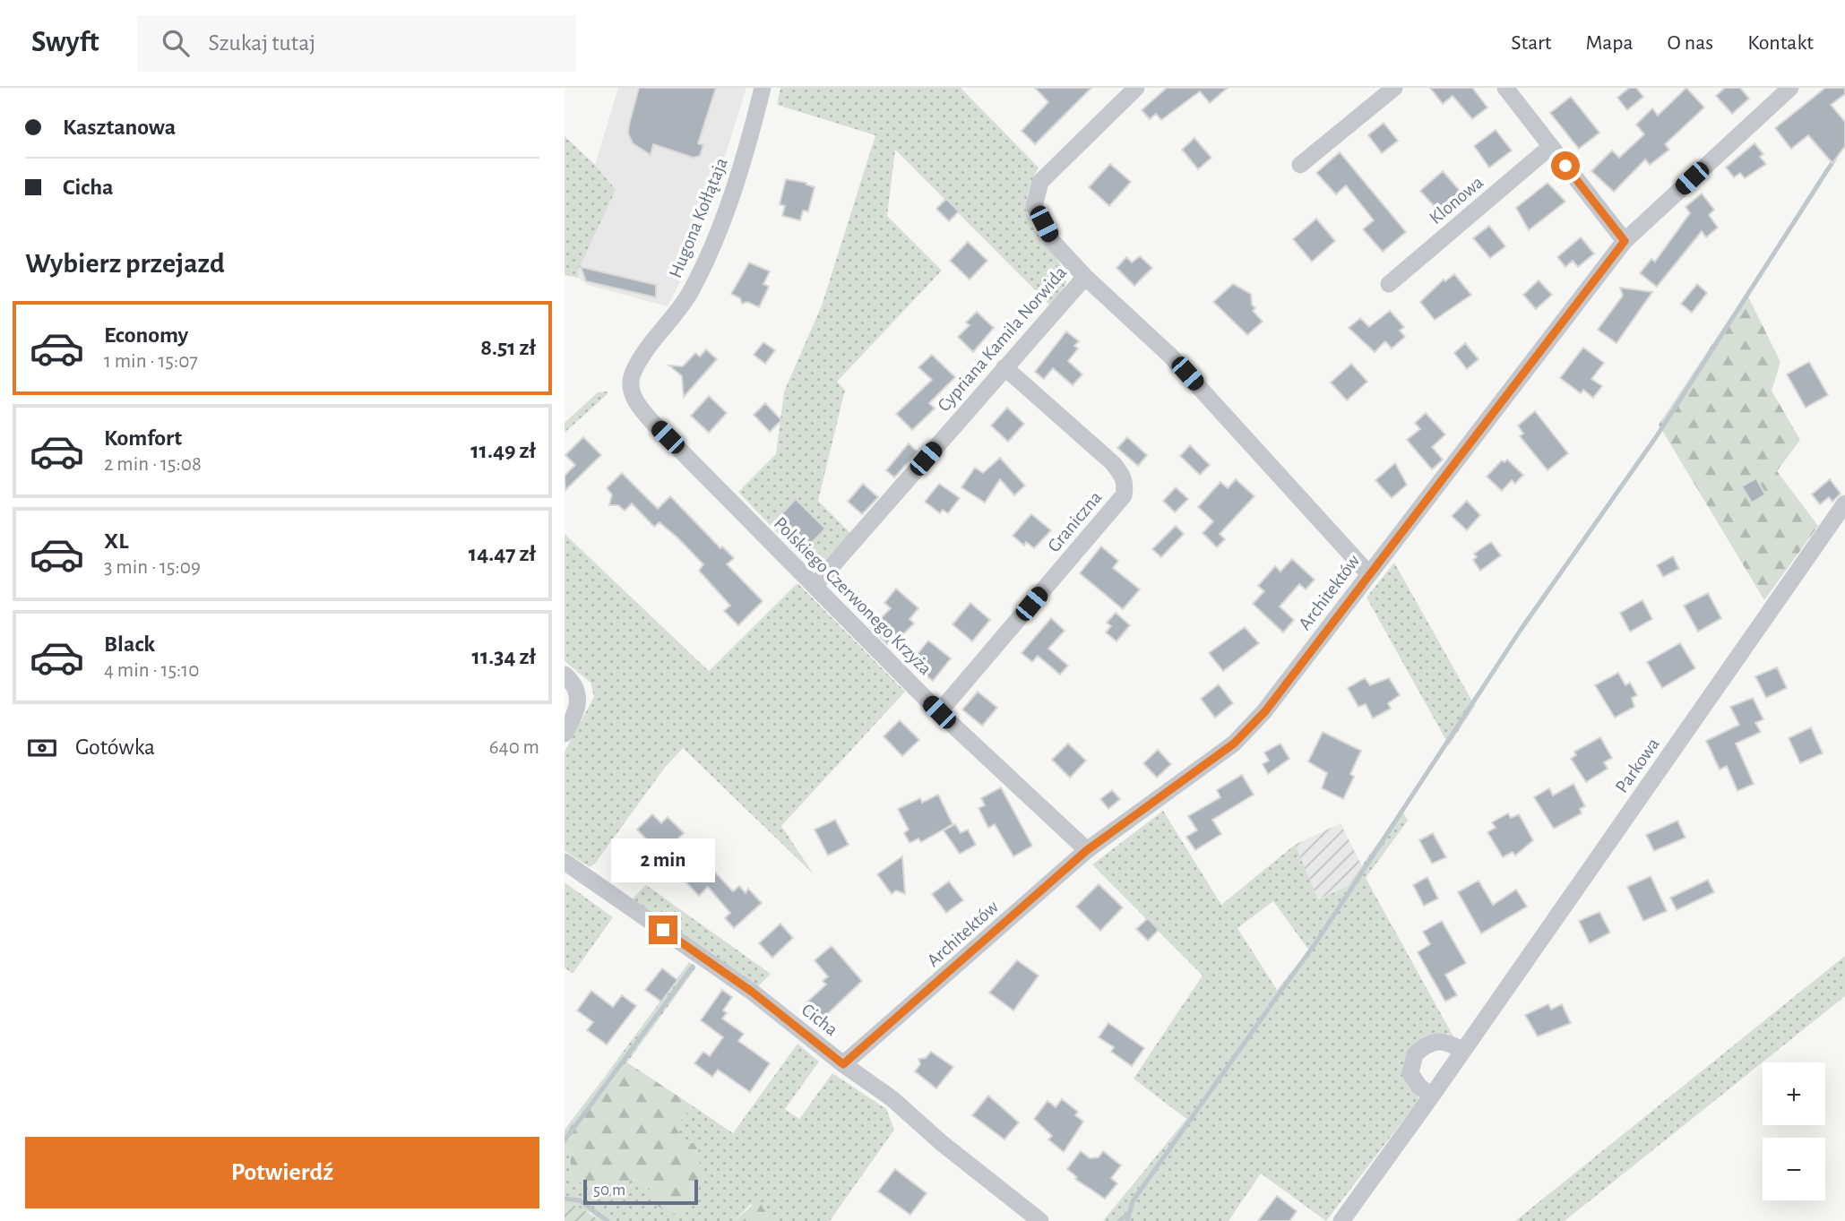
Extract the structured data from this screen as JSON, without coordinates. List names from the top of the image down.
{
  "streets": {
    "street": [
      "Klonowa",
      "Hugona Kołłątaja",
      "Cypriana Kamila Norwida",
      "Graniczna",
      "Architektów",
      "Polskiego Czerwonego Krzyża",
      "Parkowa",
      "Cicha"
    ]
  },
  "crossings": [
    ["Hugona Kołłątaja", "Polskiego Czerwonego Krzyża"],
    ["Cypriana Kamila Norwida", "Graniczna"],
    ["Cypriana Kamila Norwida", "Polskiego Czerwonego Krzyża"],
    ["Graniczna", "Polskiego Czerwonego Krzyża"],
    ["Architektów", "Polskiego Czerwonego Krzyża"],
    ["Architektów", "Cicha"]
  ],
  "scale_bar": "50 m",
  "page": {
    "header": "Swyft",
    "search": "Szukaj tutaj",
    "nav": [
      "Start",
      "Mapa",
      "O nas",
      "Kontakt"
    ],
    "banner": ["Kasztanowa", "Cicha"],
    "heading": "Wybierz przejazd",
    "list": [
      {
        "name": "Economy",
        "note": "1 min · 15:07",
        "value": "8.51 zł"
      },
      {
        "name": "Komfort",
        "note": "2 min · 15:08",
        "value": "11.49 zł"
      },
      {
        "name": "XL",
        "note": "3 min · 15:09",
        "value": "14.47 zł"
      },
      {
        "name": "Black",
        "note": "4 min · 15:10",
        "value": "11.34 zł"
      }
    ],
    "pay": ["Gotówka", "640 m"],
    "bubble": "2 min",
    "map_buttons": ["+", "−"],
    "buttons": "Potwierdź",
    "scale": "50 m"
  }
}
